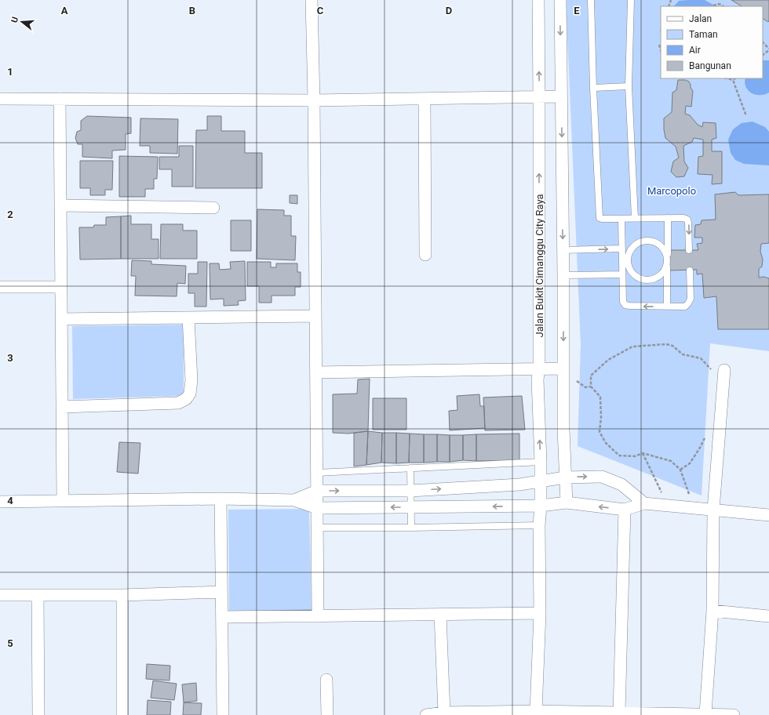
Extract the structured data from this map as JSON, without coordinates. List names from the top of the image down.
{
  "streets": {
    "street": ["Jalan Bukit Cimanggu City Raya"]
  },
  "parks": ["Marcopolo"],
  "legend": [
    "Jalan",
    "Taman",
    "Air",
    "Bangunan"
  ],
  "north": "left",
  "grid": {
    "columns": [
      "A",
      "B",
      "C",
      "D",
      "E"
    ],
    "rows": [
      "1",
      "2",
      "3",
      "4",
      "5"
    ]
  }
}
